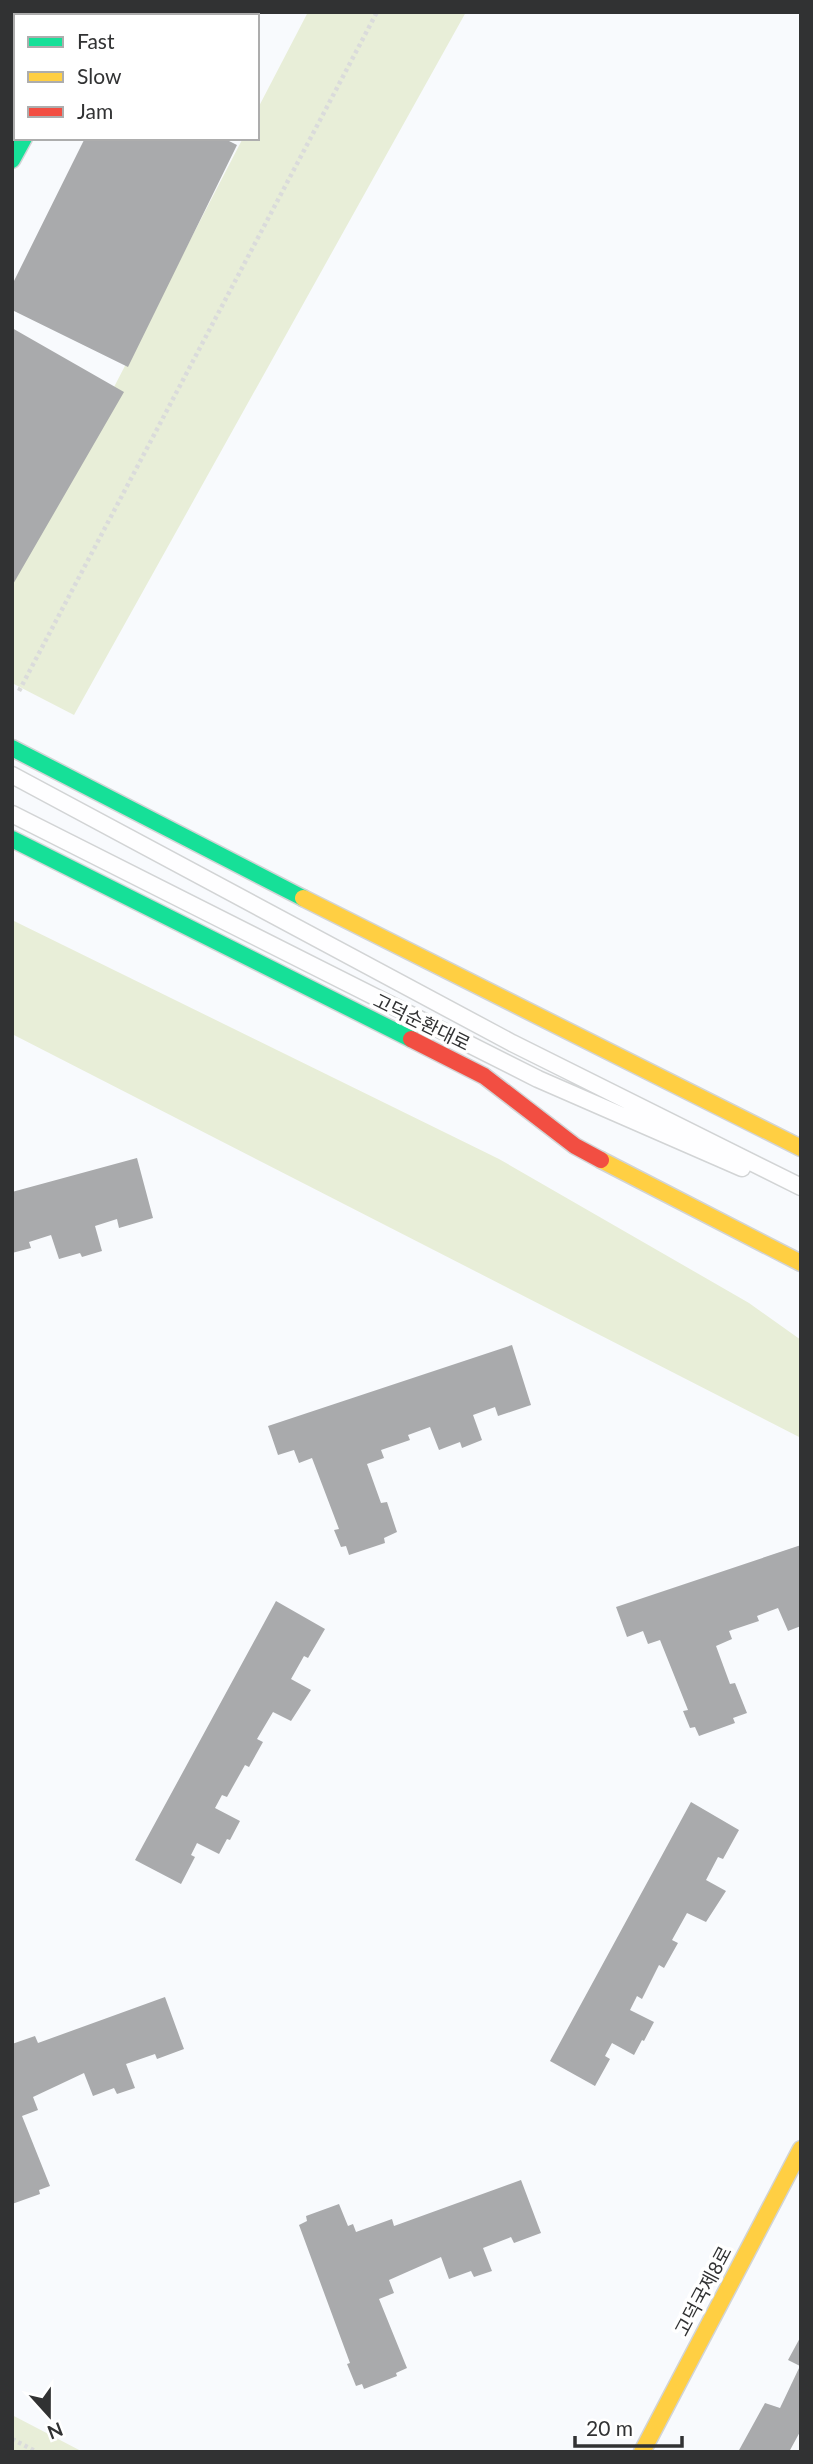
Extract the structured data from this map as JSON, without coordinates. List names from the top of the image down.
{
  "streets": {
    "street": ["고덕순환대로", "고덕국제8로"]
  },
  "legend": ["Fast", "Slow", "Jam"],
  "scale_bar": "20 m",
  "north": "bottom"
}
